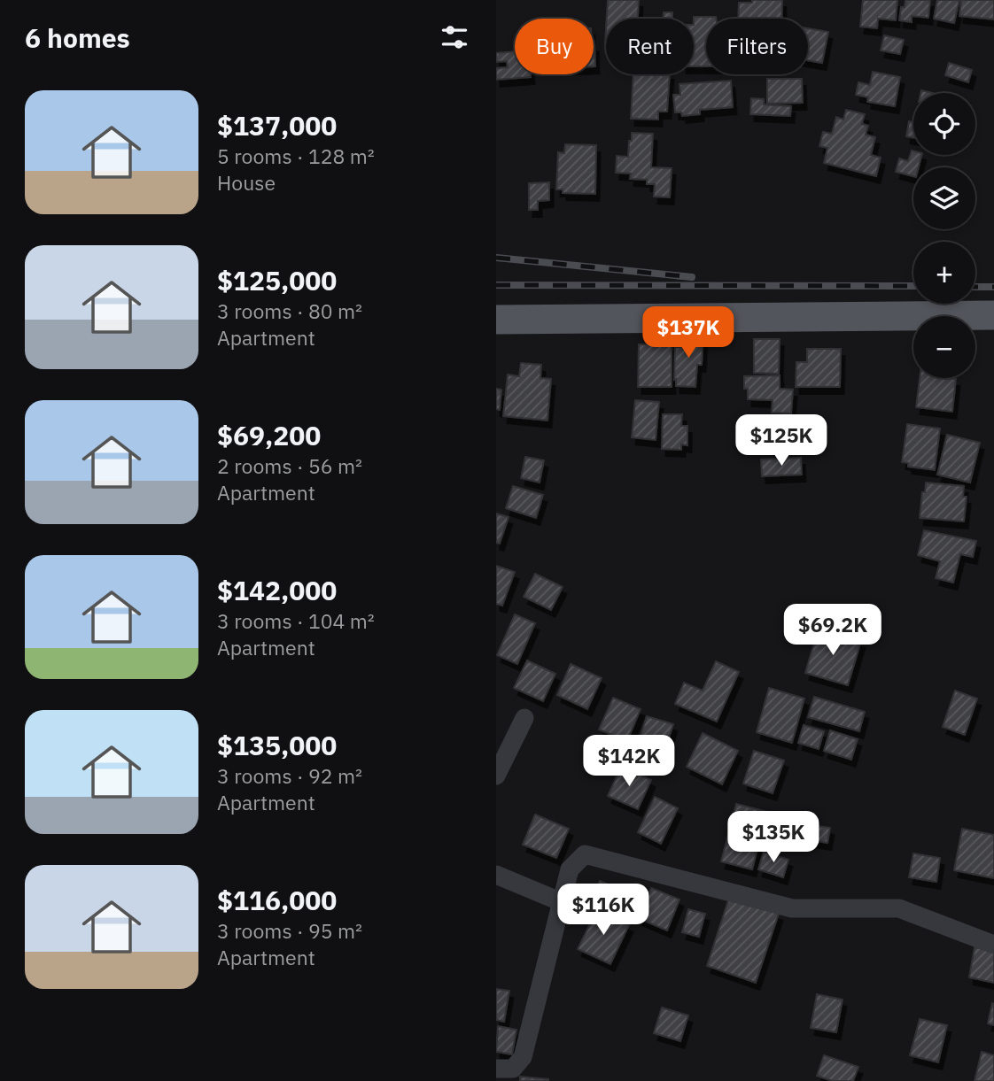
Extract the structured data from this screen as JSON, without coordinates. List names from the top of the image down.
{
  "page": {
    "heading": "6 homes",
    "chip": ["Buy", "Rent", "Filters"],
    "list": [
      {
        "name": "$137,000",
        "note": "5 rooms · 128 m² · House"
      },
      {
        "name": "$125,000",
        "note": "3 rooms · 80 m² · Apartment"
      },
      {
        "name": "$69,200",
        "note": "2 rooms · 56 m² · Apartment"
      },
      {
        "name": "$142,000",
        "note": "3 rooms · 104 m² · Apartment"
      },
      {
        "name": "$135,000",
        "note": "3 rooms · 92 m² · Apartment"
      },
      {
        "name": "$116,000",
        "note": "3 rooms · 95 m² · Apartment"
      }
    ],
    "map_buttons": ["+", "−"],
    "price": [
      "$137K",
      "$125K",
      "$69.2K",
      "$142K",
      "$135K",
      "$116K"
    ]
  }
}
